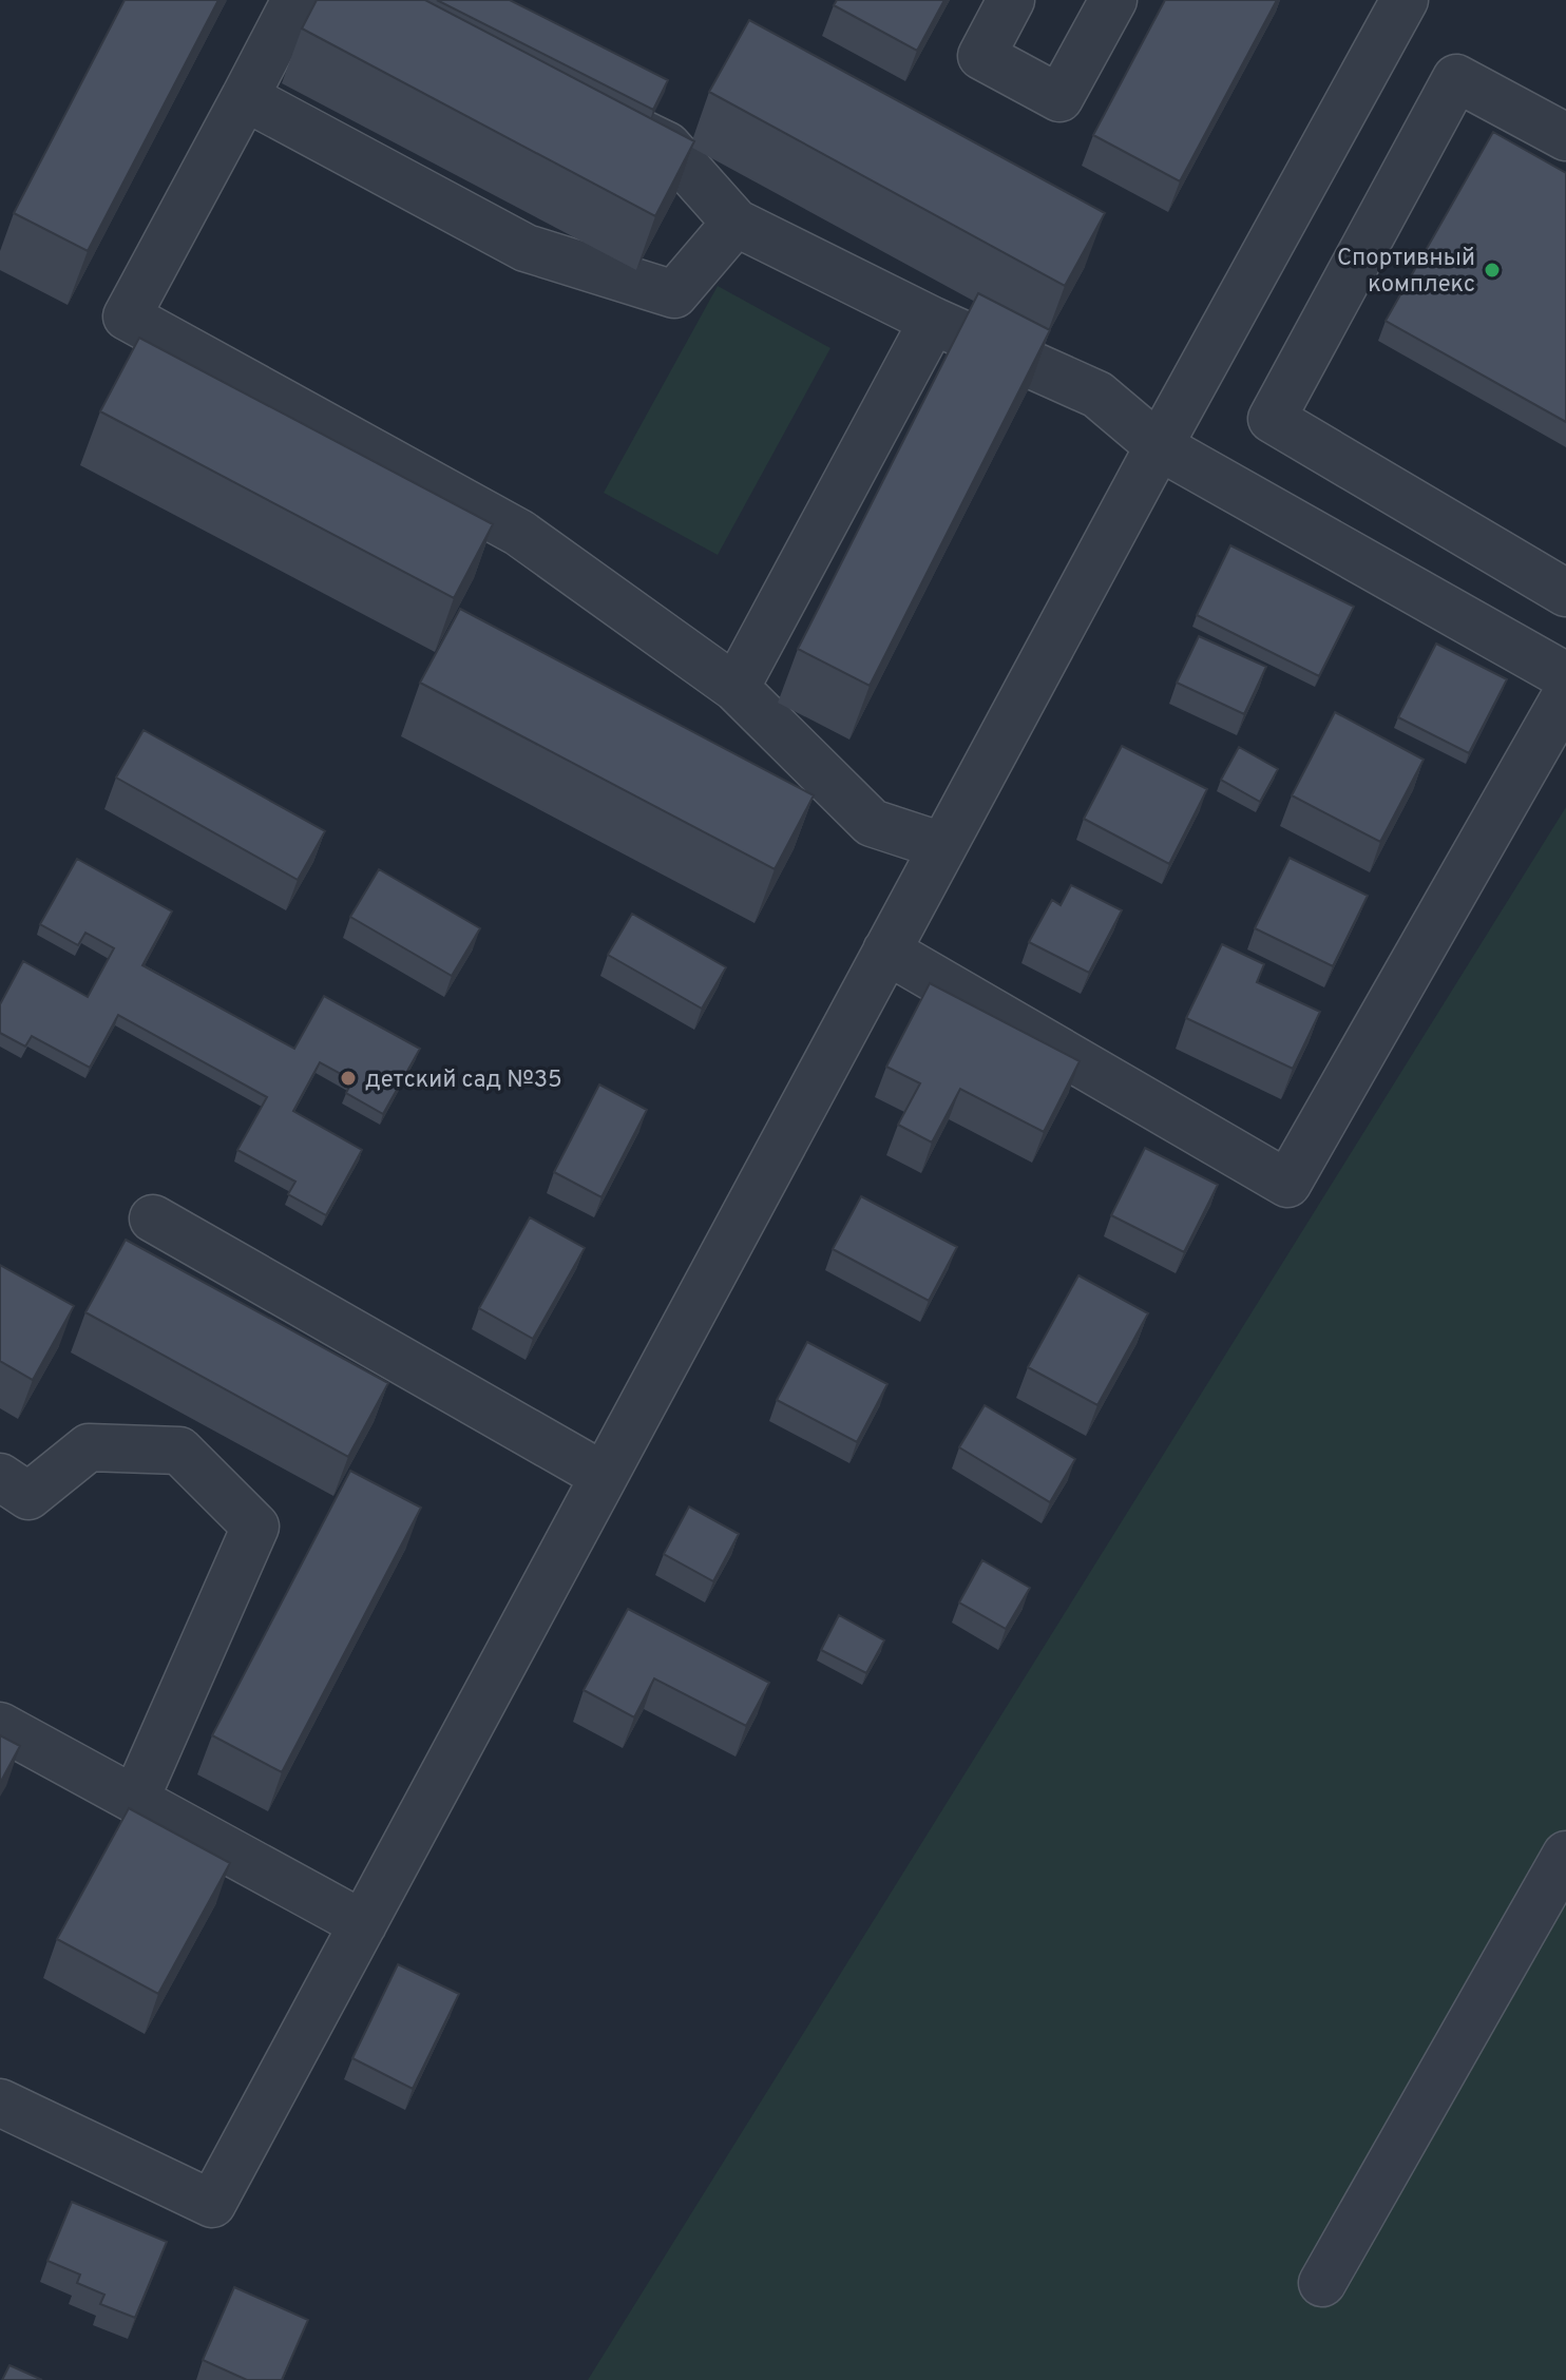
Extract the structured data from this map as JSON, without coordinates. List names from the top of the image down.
{
  "places": ["Спортивный комплекс", "детский сад №35"]
}
